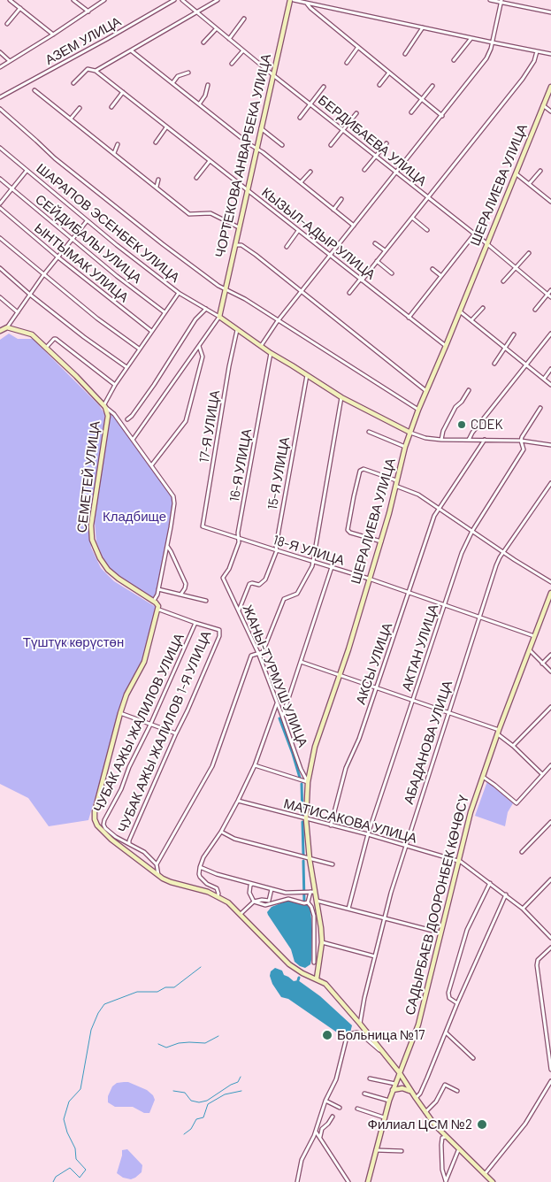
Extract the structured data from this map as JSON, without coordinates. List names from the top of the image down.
{
  "streets": {
    "street": [
      "АЗЕМ УЛИЦА",
      "БЕРДИБАЕВА УЛИЦА",
      "ЧОРТЕКОВА АНВАРБЕКА УЛИЦА",
      "ШЕРАЛИЕВА УЛИЦА",
      "ШАРАПОВ ЭСЕНБЕК УЛИЦА",
      "КЫЗЫЛ-АДЫР УЛИЦА",
      "СЕЙДИБАЛЫ УЛИЦА",
      "ЫНТЫМАК УЛИЦА",
      "17-Я УЛИЦА",
      "16-Я УЛИЦА",
      "15-Я УЛИЦА",
      "СЕМЕТЕЙ УЛИЦА",
      "18-Я УЛИЦА",
      "АКТАН УЛИЦА",
      "АКСЫ УЛИЦА",
      "ЖАНЫ-ТУРМУШ УЛИЦА",
      "ЧУБАК АЖЫ ЖАЛИЛОВ УЛИЦА",
      "ЧУБАК АЖЫ ЖАЛИЛОВ 1-Я УЛИЦА",
      "АБАДАНОВА УЛИЦА",
      "МАТИСАКОВА УЛИЦА",
      "САДЫРБАЕВ ДООРОНБЕК КӨЧӨСҮ"
    ]
  },
  "crossings": [
    ["БЕРДИБАЕВА УЛИЦА", "ЧОРТЕКОВА АНВАРБЕКА УЛИЦА"],
    ["БЕРДИБАЕВА УЛИЦА", "ШЕРАЛИЕВА УЛИЦА"],
    ["ЧОРТЕКОВА АНВАРБЕКА УЛИЦА", "ШАРАПОВ ЭСЕНБЕК УЛИЦА"],
    ["ЧОРТЕКОВА АНВАРБЕКА УЛИЦА", "КЫЗЫЛ-АДЫР УЛИЦА"],
    ["ШЕРАЛИЕВА УЛИЦА", "КЫЗЫЛ-АДЫР УЛИЦА"],
    ["ШЕРАЛИЕВА УЛИЦА", "18-Я УЛИЦА"],
    ["ШЕРАЛИЕВА УЛИЦА", "ЖАНЫ-ТУРМУШ УЛИЦА"],
    ["ШЕРАЛИЕВА УЛИЦА", "МАТИСАКОВА УЛИЦА"],
    ["17-Я УЛИЦА", "18-Я УЛИЦА"],
    ["16-Я УЛИЦА", "18-Я УЛИЦА"],
    ["16-Я УЛИЦА", "ЖАНЫ-ТУРМУШ УЛИЦА"],
    ["15-Я УЛИЦА", "18-Я УЛИЦА"],
    ["15-Я УЛИЦА", "ЖАНЫ-ТУРМУШ УЛИЦА"],
    ["СЕМЕТЕЙ УЛИЦА", "ЧУБАК АЖЫ ЖАЛИЛОВ 1-Я УЛИЦА"],
    ["18-Я УЛИЦА", "АКТАН УЛИЦА"],
    ["18-Я УЛИЦА", "АКСЫ УЛИЦА"],
    ["18-Я УЛИЦА", "АБАДАНОВА УЛИЦА"],
    ["18-Я УЛИЦА", "САДЫРБАЕВ ДООРОНБЕК КӨЧӨСҮ"],
    ["АКТАН УЛИЦА", "МАТИСАКОВА УЛИЦА"],
    ["АКСЫ УЛИЦА", "МАТИСАКОВА УЛИЦА"],
    ["ЧУБАК АЖЫ ЖАЛИЛОВ УЛИЦА", "ЧУБАК АЖЫ ЖАЛИЛОВ 1-Я УЛИЦА"],
    ["АБАДАНОВА УЛИЦА", "МАТИСАКОВА УЛИЦА"],
    ["МАТИСАКОВА УЛИЦА", "САДЫРБАЕВ ДООРОНБЕК КӨЧӨСҮ"]
  ],
  "parks": ["Кладбище", "Түштүк көрүстөн"],
  "places": ["CDEK", "Больница №17", "Филиал ЦСМ №2"]
}
